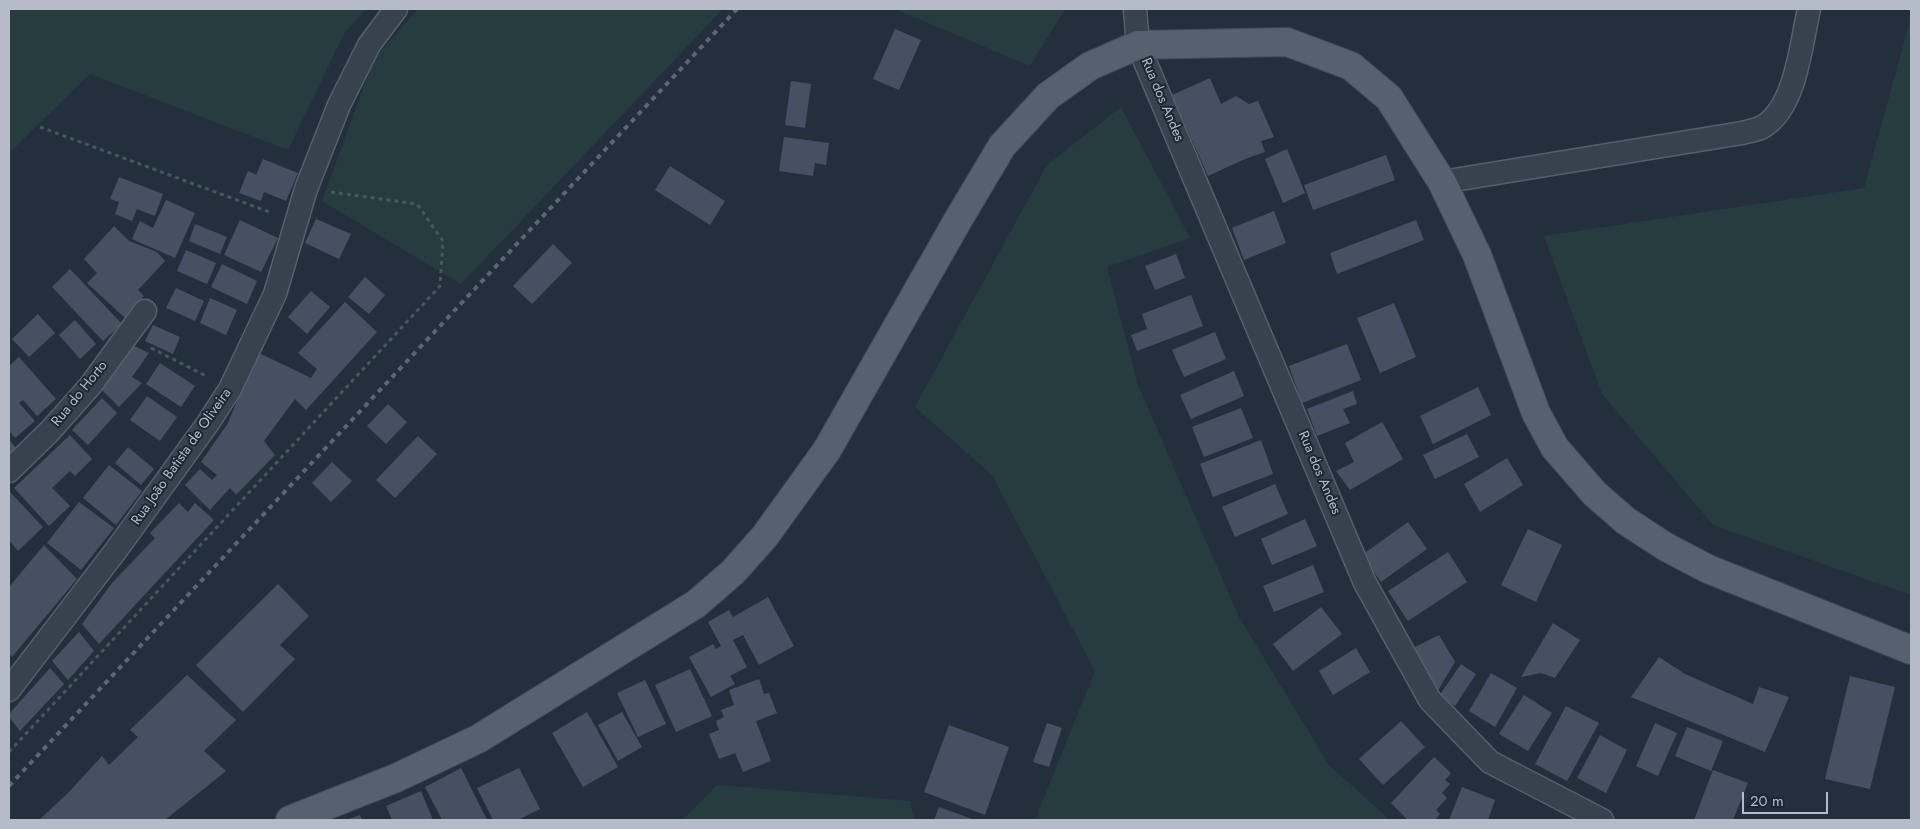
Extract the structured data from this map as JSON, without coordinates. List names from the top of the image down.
{
  "streets": {
    "street": ["Rua dos Andes", "Rua do Horto", "Rua João Batista de Oliveira"]
  },
  "scale_bar": "20 m"
}
